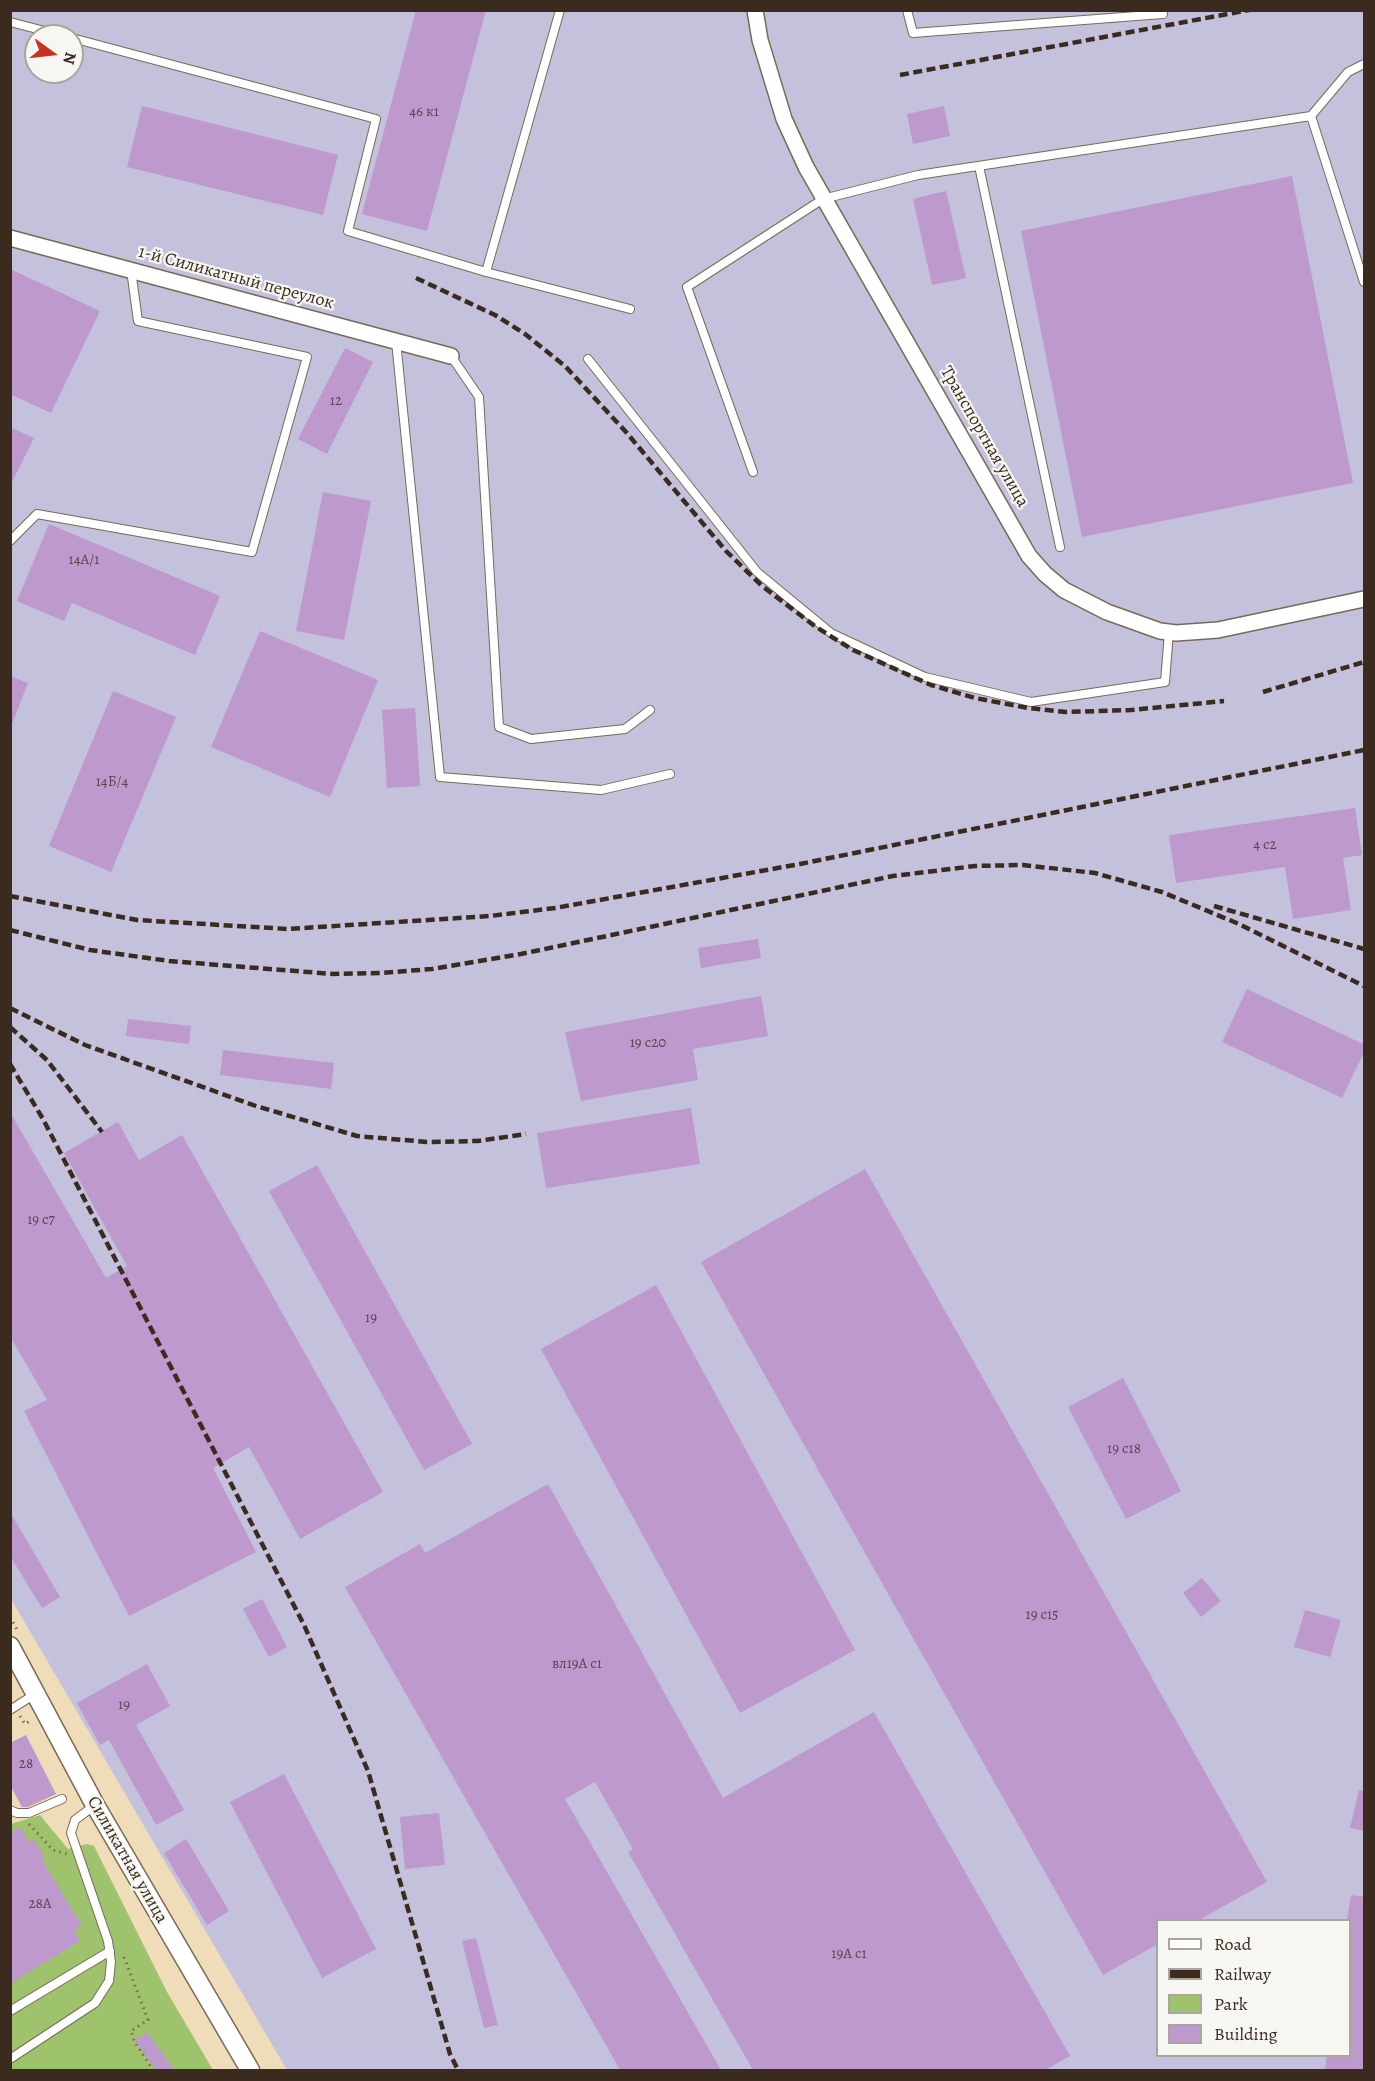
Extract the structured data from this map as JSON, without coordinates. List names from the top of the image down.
{
  "streets": {
    "street": ["1-й Силикатный переулок", "Транспортная улица", "Силикатная улица"]
  },
  "house_numbers": [
    "46 к1",
    "12",
    "14А/1",
    "14Б/4",
    "4 с2",
    "19 с20",
    "19 с7",
    "19",
    "19 с18",
    "19 с15",
    "вл19А с1",
    "19",
    "28",
    "28А",
    "19А с1"
  ],
  "legend": [
    "Road",
    "Railway",
    "Park",
    "Building"
  ],
  "north": "right"
}
